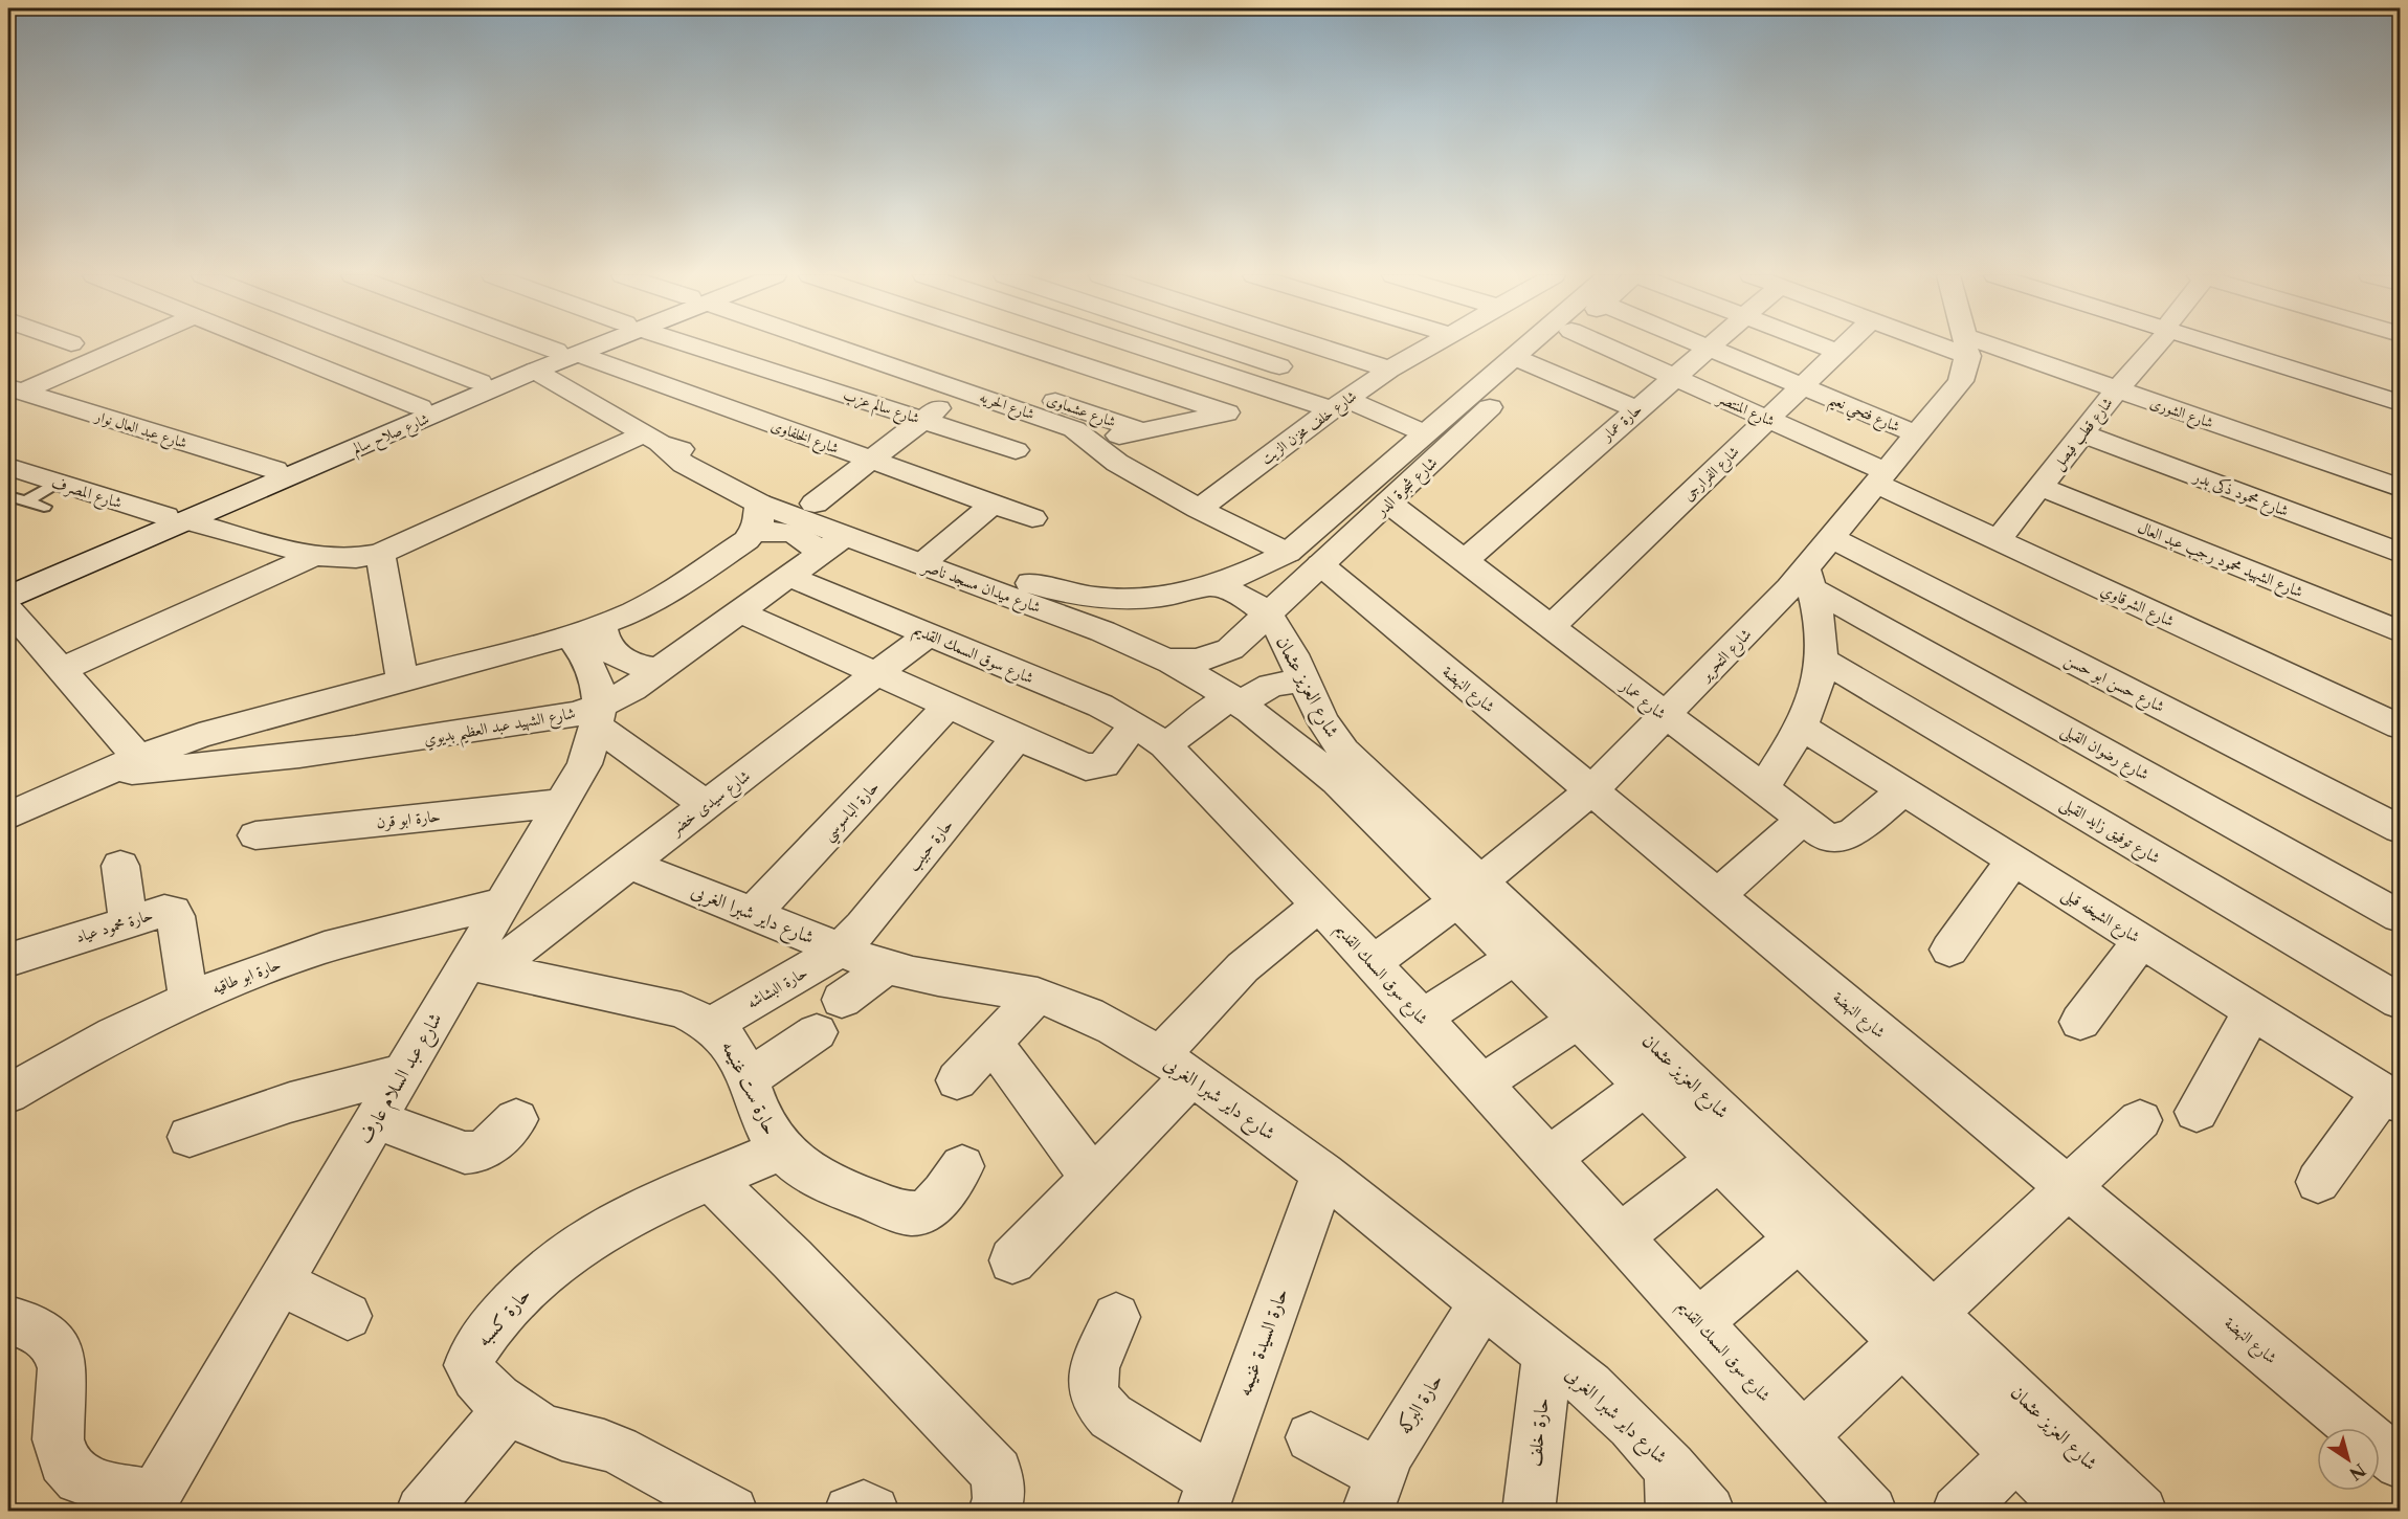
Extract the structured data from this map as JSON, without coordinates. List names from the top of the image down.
{
  "streets": {
    "street": [
      "شارع الحريه",
      "شارع سالم عزب",
      "شارع المنتصر",
      "شارع عشماوى",
      "شارع فتحي نعيم",
      "شارع الشورى",
      "حارة عمار",
      "شارع خلف مخزن الزيت",
      "شارع عبد العال نوار",
      "شارع صلاح سالم",
      "شارع قطب فيصل",
      "شارع الخلفاوى",
      "شارع الفرارجى",
      "شارع شجرة الدر",
      "شارع المصرف",
      "شارع محمود ذكى بدر",
      "شارع الشهيد محمود رجب عبد العال",
      "شارع ميدان مسجد ناصر",
      "شارع الشرقاوي",
      "شارع سوق السمك القديم",
      "شارع التحرير",
      "شارع حسن ابو حسن",
      "شارع العزيز عثمان",
      "شارع النهضة",
      "شارع عمار",
      "شارع الشهيد عبد العظيم بديوي",
      "شارع رضوان القبلى",
      "شارع سيدى خضر",
      "حارة الباسوسي",
      "حارة ابو قرن",
      "شارع توفيق زايد القبلى",
      "حارة حبيب",
      "شارع داير شبرا الغربى",
      "شارع الشيخه قبلى",
      "حارة محمود عياد",
      "حارة ابو طاقيه",
      "حارة البشاشه",
      "شارع عبد السلام عارف",
      "حارة ست غنيمه",
      "حارة كسبه",
      "حارة السيدة غنيمه",
      "حارة البركه",
      "حارة خلف"
    ]
  },
  "crossings": [
    ["شارع الحريه", "شارع خلف مخزن الزيت"],
    ["شارع الحريه", "شارع شجرة الدر"],
    ["شارع الحريه", "شارع النهضة"],
    ["شارع المنتصر", "حارة عمار"],
    ["شارع المنتصر", "شارع الفرارجى"],
    ["شارع المنتصر", "شارع الشرقاوي"],
    ["شارع المنتصر", "شارع التحرير"],
    ["شارع فتحي نعيم", "حارة عمار"],
    ["شارع فتحي نعيم", "شارع الفرارجى"],
    ["شارع فتحي نعيم", "شارع التحرير"],
    ["شارع الشورى", "شارع قطب فيصل"],
    ["شارع الشورى", "شارع التحرير"],
    ["حارة عمار", "شارع عمار"],
    ["شارع عبد العال نوار", "شارع صلاح سالم"],
    ["شارع صلاح سالم", "شارع الخلفاوى"],
    ["شارع صلاح سالم", "شارع المصرف"],
    ["شارع صلاح سالم", "شارع ميدان مسجد ناصر"],
    ["شارع قطب فيصل", "شارع محمود ذكى بدر"],
    ["شارع قطب فيصل", "شارع الشهيد محمود رجب عبد العال"],
    ["شارع قطب فيصل", "شارع الشرقاوي"],
    ["شارع الفرارجى", "شارع عمار"],
    ["شارع شجرة الدر", "شارع ميدان مسجد ناصر"],
    ["شارع شجرة الدر", "شارع العزيز عثمان"],
    ["شارع شجرة الدر", "شارع النهضة"],
    ["شارع شجرة الدر", "شارع عمار"],
    ["شارع ميدان مسجد ناصر", "شارع العزيز عثمان"],
    ["شارع ميدان مسجد ناصر", "شارع الشهيد عبد العظيم بديوي"],
    ["شارع الشرقاوي", "شارع التحرير"],
    ["شارع سوق السمك القديم", "شارع التحرير"],
    ["شارع سوق السمك القديم", "شارع الشهيد عبد العظيم بديوي"],
    ["شارع سوق السمك القديم", "شارع سيدى خضر"],
    ["شارع التحرير", "شارع حسن ابو حسن"],
    ["شارع التحرير", "شارع العزيز عثمان"],
    ["شارع التحرير", "شارع النهضة"],
    ["شارع التحرير", "شارع عمار"],
    ["شارع التحرير", "شارع رضوان القبلى"],
    ["شارع عمار", "شارع الشيخه قبلى"],
    ["شارع الشهيد عبد العظيم بديوي", "شارع عبد السلام عارف"],
    ["شارع سيدى خضر", "شارع داير شبرا الغربى"],
    ["شارع سيدى خضر", "شارع عبد السلام عارف"],
    ["شارع سيدى خضر", "حارة ست غنيمه"],
    ["حارة الباسوسي", "شارع داير شبرا الغربى"],
    ["حارة ابو قرن", "شارع عبد السلام عارف"],
    ["حارة حبيب", "شارع داير شبرا الغربى"],
    ["حارة حبيب", "حارة البشاشه"],
    ["شارع داير شبرا الغربى", "حارة البشاشه"],
    ["شارع داير شبرا الغربى", "حارة السيدة غنيمه"],
    ["شارع داير شبرا الغربى", "حارة البركه"],
    ["شارع داير شبرا الغربى", "حارة خلف"],
    ["حارة محمود عياد", "حارة ابو طاقيه"],
    ["حارة ابو طاقيه", "شارع عبد السلام عارف"],
    ["حارة البشاشه", "حارة ست غنيمه"],
    ["شارع عبد السلام عارف", "حارة ست غنيمه"],
    ["حارة ست غنيمه", "حارة كسبه"]
  ],
  "north": "bottom right"
}
